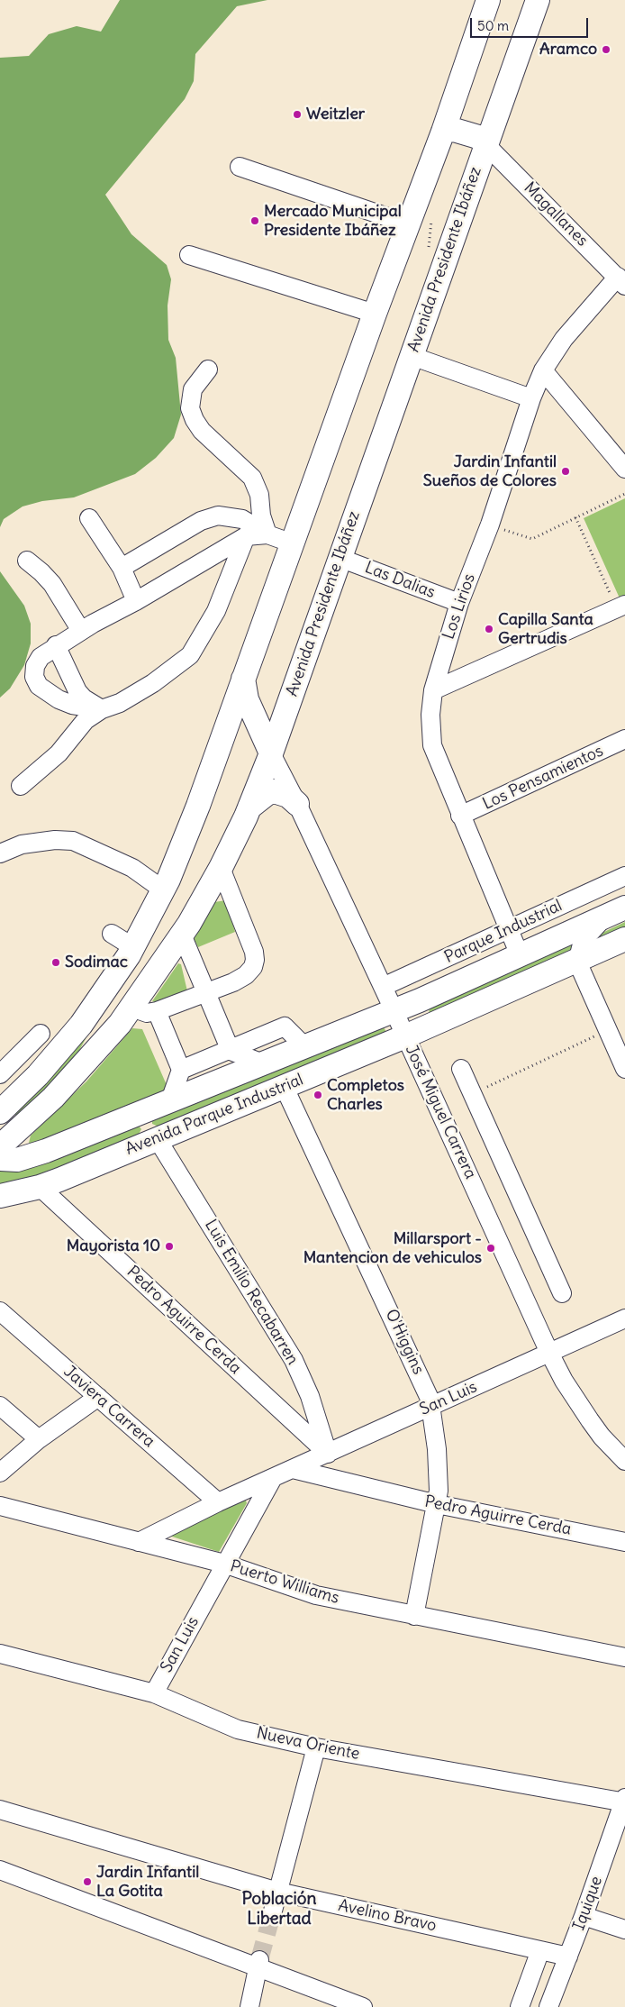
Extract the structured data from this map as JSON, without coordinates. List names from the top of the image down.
{
  "streets": {
    "main road": ["Avenida Presidente Ibáñez", "Avenida Parque Industrial"],
    "street": [
      "Magallanes",
      "Las Dalias",
      "Los Lirios",
      "Los Pensamientos",
      "Parque Industrial",
      "José Miguel Carrera",
      "Luis Emilio Recabarren",
      "Pedro Aguirre Cerda",
      "O'Higgins",
      "San Luis",
      "Javiera Carrera",
      "Puerto Williams",
      "Nueva Oriente",
      "Iquique",
      "Avelino Bravo"
    ]
  },
  "crossings": [
    ["Magallanes", "Avenida Presidente Ibáñez"],
    ["Magallanes", "Los Lirios"],
    ["Avenida Presidente Ibáñez", "Las Dalias"],
    ["Avenida Presidente Ibáñez", "José Miguel Carrera"],
    ["Las Dalias", "Los Lirios"],
    ["Los Lirios", "Los Pensamientos"],
    ["Los Lirios", "Parque Industrial"],
    ["Los Lirios", "Avenida Parque Industrial"],
    ["Parque Industrial", "José Miguel Carrera"],
    ["José Miguel Carrera", "Avenida Parque Industrial"],
    ["José Miguel Carrera", "San Luis"],
    ["Avenida Parque Industrial", "Luis Emilio Recabarren"],
    ["Avenida Parque Industrial", "Pedro Aguirre Cerda"],
    ["Avenida Parque Industrial", "O'Higgins"],
    ["Luis Emilio Recabarren", "Pedro Aguirre Cerda"],
    ["Luis Emilio Recabarren", "San Luis"],
    ["Pedro Aguirre Cerda", "O'Higgins"],
    ["Pedro Aguirre Cerda", "San Luis"],
    ["O'Higgins", "San Luis"],
    ["O'Higgins", "Puerto Williams"],
    ["San Luis", "Javiera Carrera"],
    ["San Luis", "Puerto Williams"],
    ["San Luis", "Nueva Oriente"],
    ["Nueva Oriente", "Iquique"],
    ["Iquique", "Avelino Bravo"]
  ],
  "districts": ["Población Libertad"],
  "places": [
    "Aramco",
    "Weitzler",
    "Mercado Municipal Presidente Ibáñez",
    "Jardin Infantil Sueños de Colores",
    "Capilla Santa Gertrudis",
    "Sodimac",
    "Completos Charles",
    "Mayorista 10",
    "Millarsport - Mantencion de vehiculos",
    "Jardin Infantil La Gotita"
  ],
  "scale_bar": "50 m"
}
